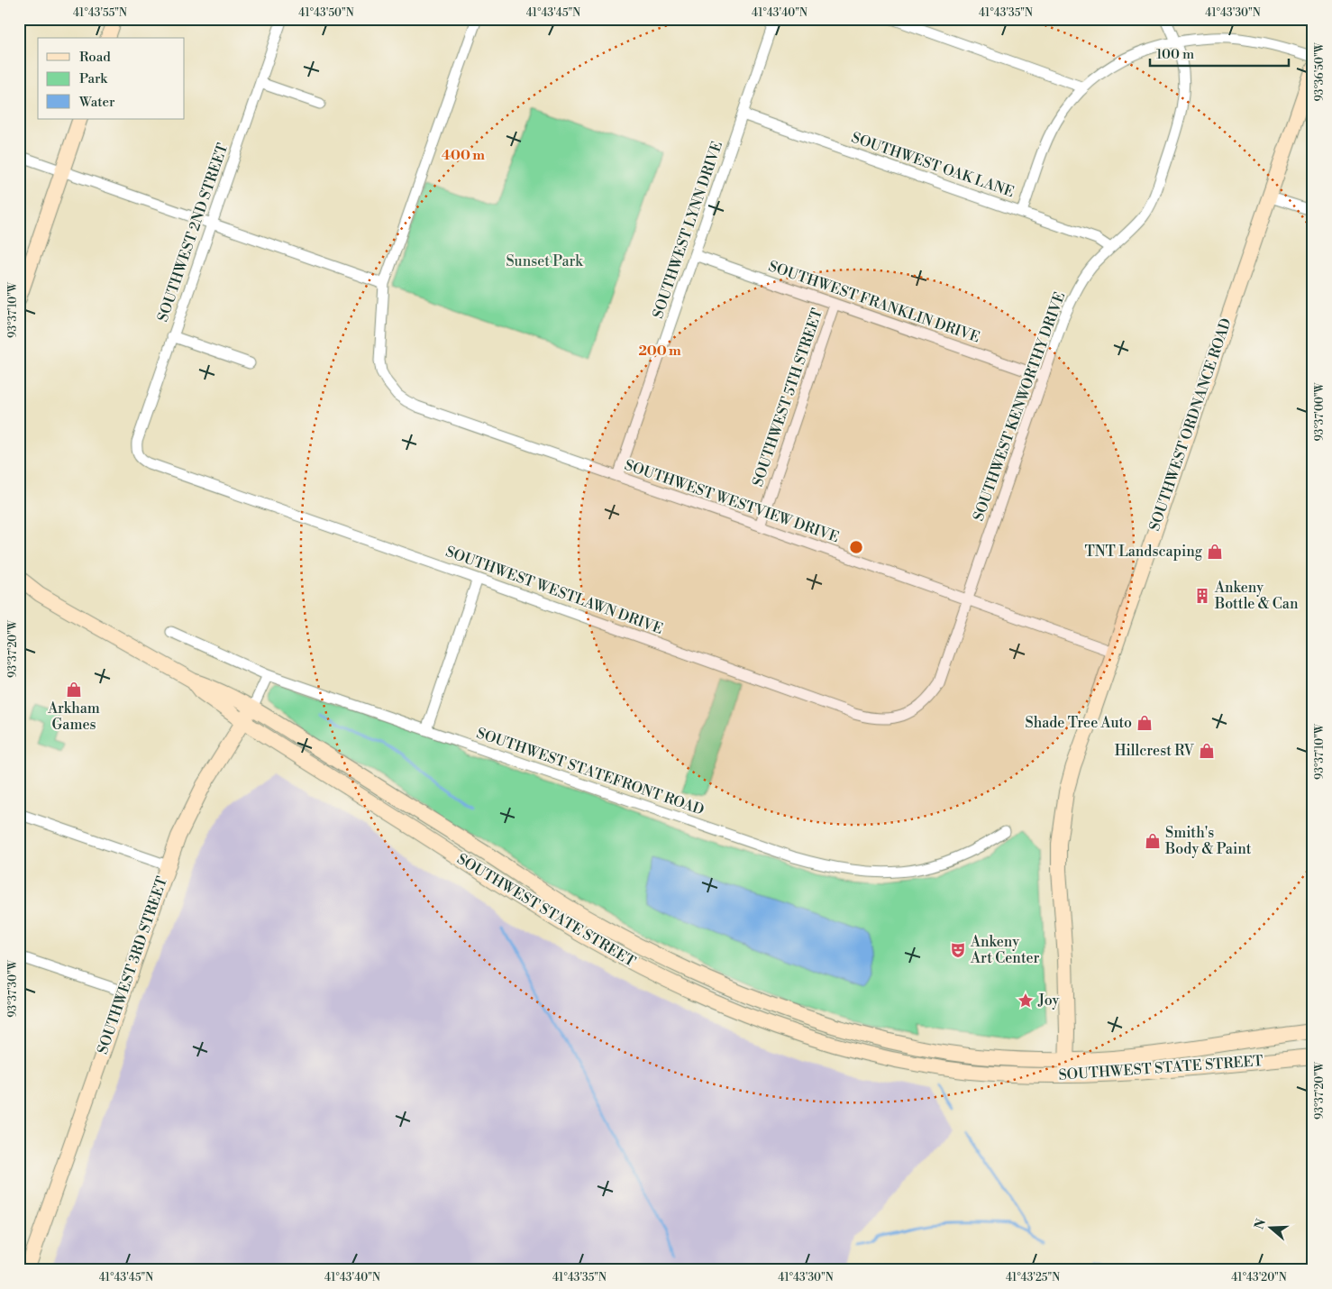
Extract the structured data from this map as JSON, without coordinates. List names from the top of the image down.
{
  "streets": {
    "main road": ["SOUTHWEST ORDNANCE ROAD", "SOUTHWEST STATE STREET", "SOUTHWEST 3RD STREET"],
    "street": [
      "SOUTHWEST OAK LANE",
      "SOUTHWEST LYNN DRIVE",
      "SOUTHWEST 2ND STREET",
      "SOUTHWEST FRANKLIN DRIVE",
      "SOUTHWEST 5TH STREET",
      "SOUTHWEST KENWORTHY DRIVE",
      "SOUTHWEST WESTVIEW DRIVE",
      "SOUTHWEST WESTLAWN DRIVE",
      "SOUTHWEST STATEFRONT ROAD"
    ]
  },
  "crossings": [
    ["SOUTHWEST OAK LANE", "SOUTHWEST LYNN DRIVE"],
    ["SOUTHWEST OAK LANE", "SOUTHWEST KENWORTHY DRIVE"],
    ["SOUTHWEST LYNN DRIVE", "SOUTHWEST FRANKLIN DRIVE"],
    ["SOUTHWEST LYNN DRIVE", "SOUTHWEST WESTVIEW DRIVE"],
    ["SOUTHWEST 2ND STREET", "SOUTHWEST WESTLAWN DRIVE"],
    ["SOUTHWEST FRANKLIN DRIVE", "SOUTHWEST 5TH STREET"],
    ["SOUTHWEST FRANKLIN DRIVE", "SOUTHWEST KENWORTHY DRIVE"],
    ["SOUTHWEST 5TH STREET", "SOUTHWEST WESTVIEW DRIVE"],
    ["SOUTHWEST KENWORTHY DRIVE", "SOUTHWEST WESTVIEW DRIVE"],
    ["SOUTHWEST KENWORTHY DRIVE", "SOUTHWEST WESTLAWN DRIVE"],
    ["SOUTHWEST ORDNANCE ROAD", "SOUTHWEST WESTVIEW DRIVE"],
    ["SOUTHWEST ORDNANCE ROAD", "SOUTHWEST STATE STREET"],
    ["SOUTHWEST STATEFRONT ROAD", "SOUTHWEST 3RD STREET"],
    ["SOUTHWEST STATE STREET", "SOUTHWEST 3RD STREET"]
  ],
  "parks": ["Sunset Park"],
  "places": {
    "shop": [
      "TNT Landscaping",
      "Arkham Games",
      "Shade Tree Auto",
      "Hillcrest RV",
      "Smith's Body & Paint"
    ],
    "building": ["Ankeny Bottle & Can"],
    "theatre": ["Ankeny Art Center"],
    "place": ["Joy"]
  },
  "legend": ["Road", "Park", "Water"],
  "scale_bar": "100 m",
  "north": "left",
  "coordinates": [
    "41°43'55\"N",
    "41°43'50\"N",
    "41°43'45\"N",
    "41°43'40\"N",
    "41°43'35\"N",
    "41°43'30\"N",
    "93°36'50\"W",
    "93°37'10\"W",
    "93°37'00\"W",
    "93°37'20\"W",
    "93°37'30\"W",
    "41°43'25\"N",
    "41°43'20\"N"
  ],
  "rings": ["400 m", "200 m"]
}
